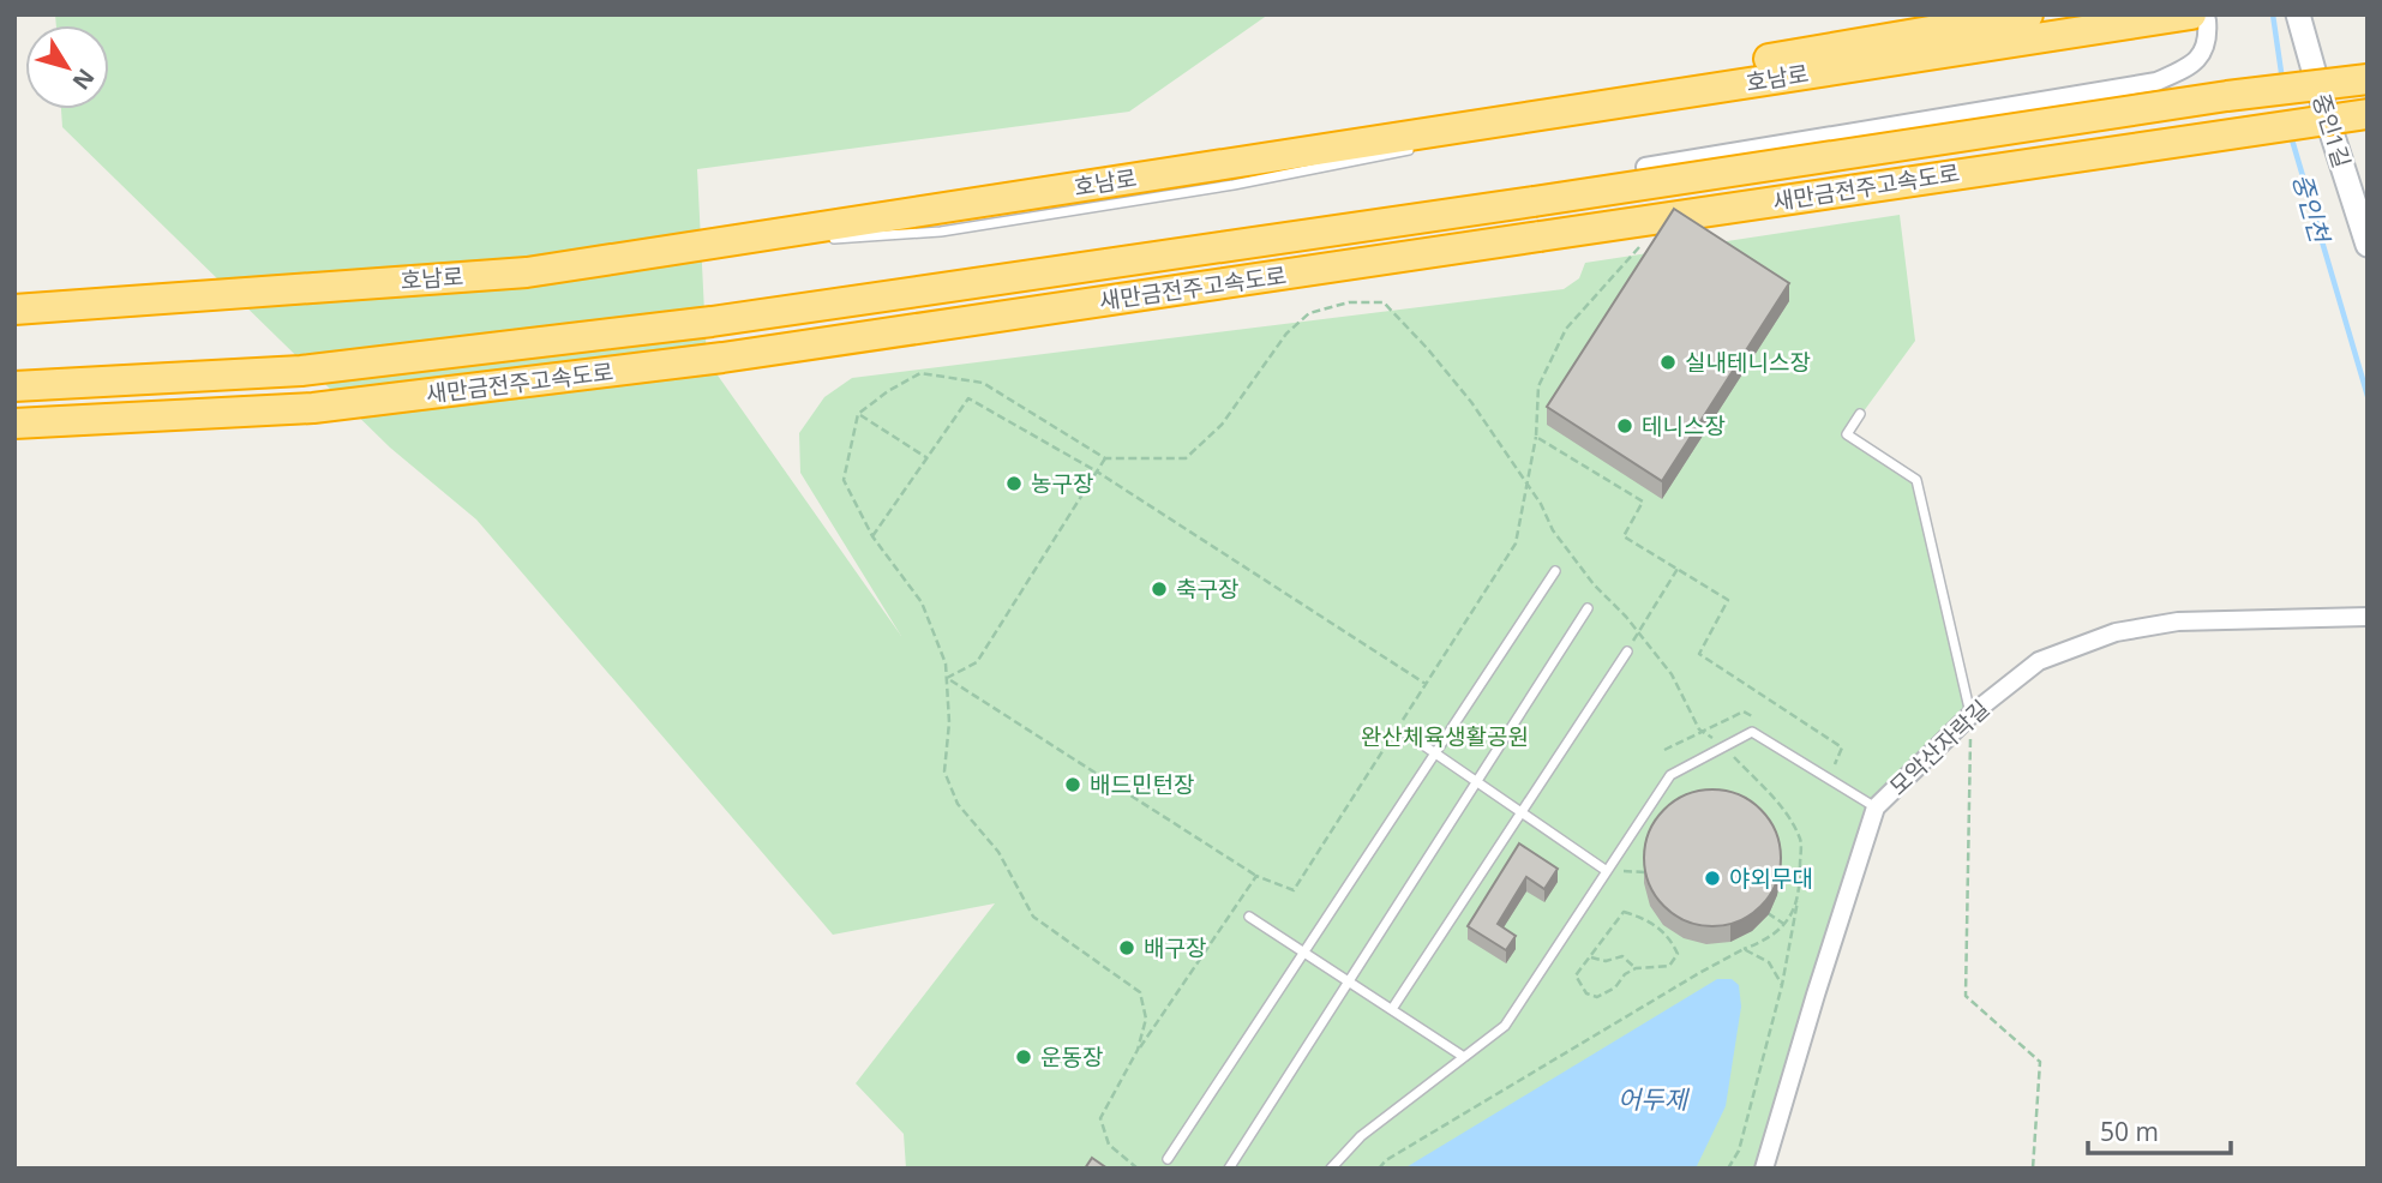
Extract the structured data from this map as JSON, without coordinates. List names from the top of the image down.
{
  "streets": {
    "highway": ["호남로", "새만금전주고속도로"],
    "street": ["중인1길", "모악산자락길"]
  },
  "water": ["중인천", "어두제"],
  "parks": ["완산체육생활공원"],
  "places": [
    "실내테니스장",
    "테니스장",
    "농구장",
    "축구장",
    "배드민턴장",
    "야외무대",
    "배구장",
    "운동장"
  ],
  "scale_bar": "50 m",
  "north": "bottom right"
}
